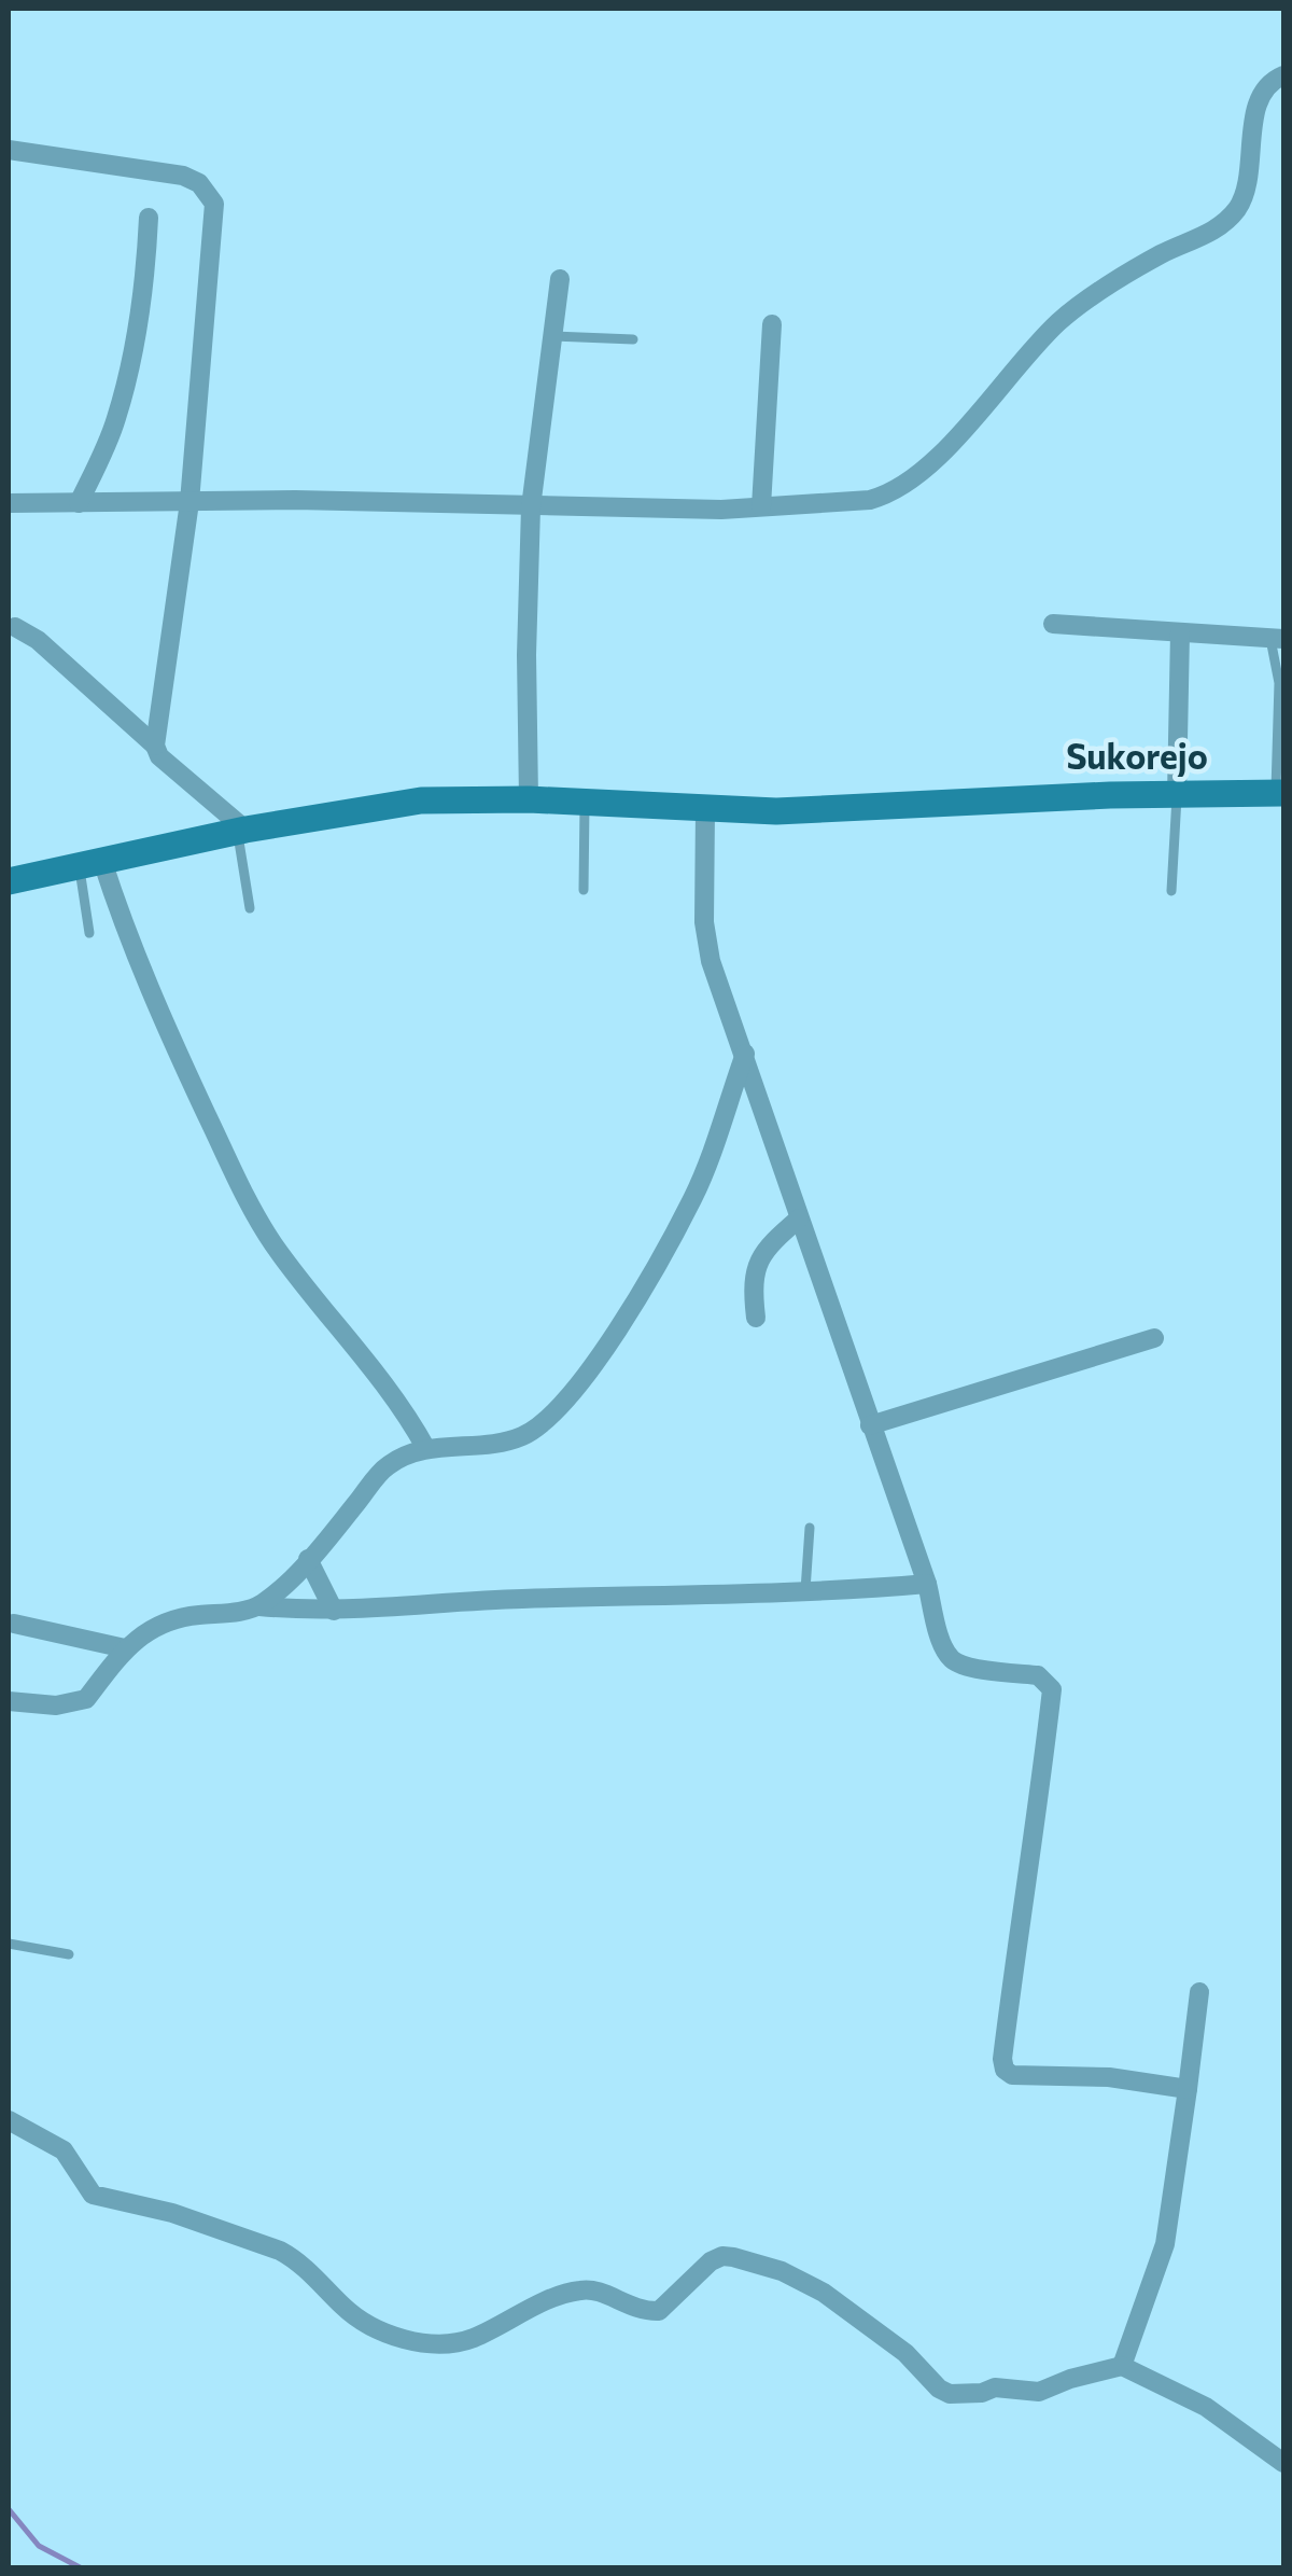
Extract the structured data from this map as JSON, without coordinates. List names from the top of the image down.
{
  "districts": ["Sukorejo"]
}
